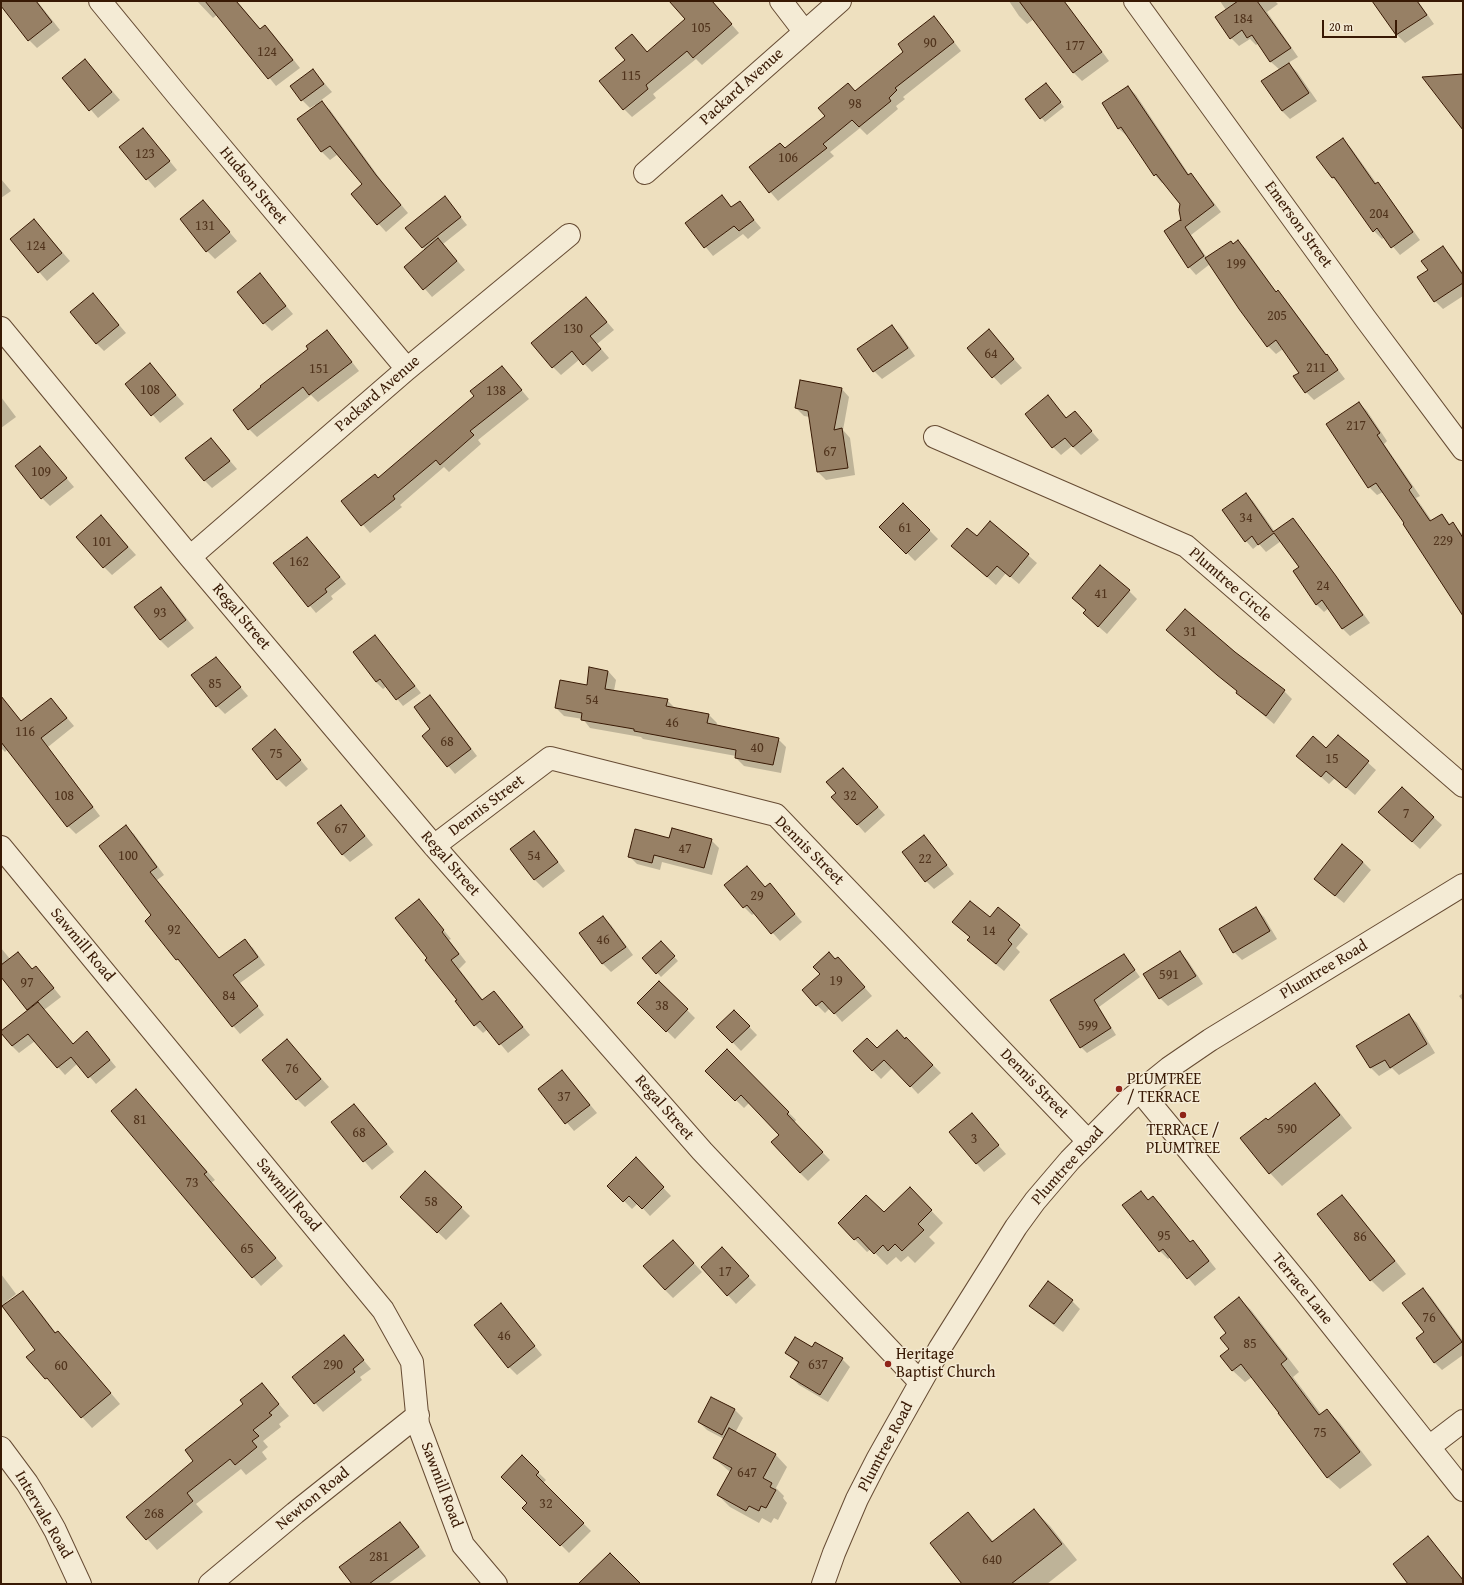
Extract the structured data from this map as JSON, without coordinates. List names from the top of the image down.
{
  "streets": {
    "street": [
      "Packard Avenue",
      "Hudson Street",
      "Emerson Street",
      "Plumtree Circle",
      "Regal Street",
      "Dennis Street",
      "Sawmill Road",
      "Plumtree Road",
      "Terrace Lane",
      "Newton Road",
      "Intervale Road"
    ]
  },
  "crossings": [
    ["Packard Avenue", "Hudson Street"],
    ["Packard Avenue", "Regal Street"],
    ["Regal Street", "Dennis Street"],
    ["Regal Street", "Plumtree Road"],
    ["Dennis Street", "Plumtree Road"],
    ["Sawmill Road", "Newton Road"],
    ["Plumtree Road", "Terrace Lane"]
  ],
  "places": ["PLUMTREE / TERRACE", "TERRACE / PLUMTREE", "Heritage Baptist Church"],
  "house_numbers": [
    "184",
    "105",
    "90",
    "177",
    "124",
    "115",
    "98",
    "123",
    "106",
    "204",
    "131",
    "124",
    "199",
    "205",
    "130",
    "64",
    "211",
    "151",
    "108",
    "138",
    "217",
    "67",
    "109",
    "34",
    "61",
    "229",
    "101",
    "162",
    "24",
    "41",
    "93",
    "31",
    "85",
    "54",
    "46",
    "116",
    "68",
    "40",
    "75",
    "15",
    "108",
    "32",
    "7",
    "67",
    "47",
    "100",
    "54",
    "22",
    "29",
    "92",
    "14",
    "46",
    "591",
    "19",
    "97",
    "84",
    "38",
    "599",
    "76",
    "37",
    "81",
    "590",
    "68",
    "3",
    "73",
    "58",
    "95",
    "86",
    "65",
    "17",
    "76",
    "46",
    "85",
    "290",
    "637",
    "60",
    "75",
    "647",
    "32",
    "268",
    "281",
    "640"
  ],
  "scale_bar": "20 m"
}
